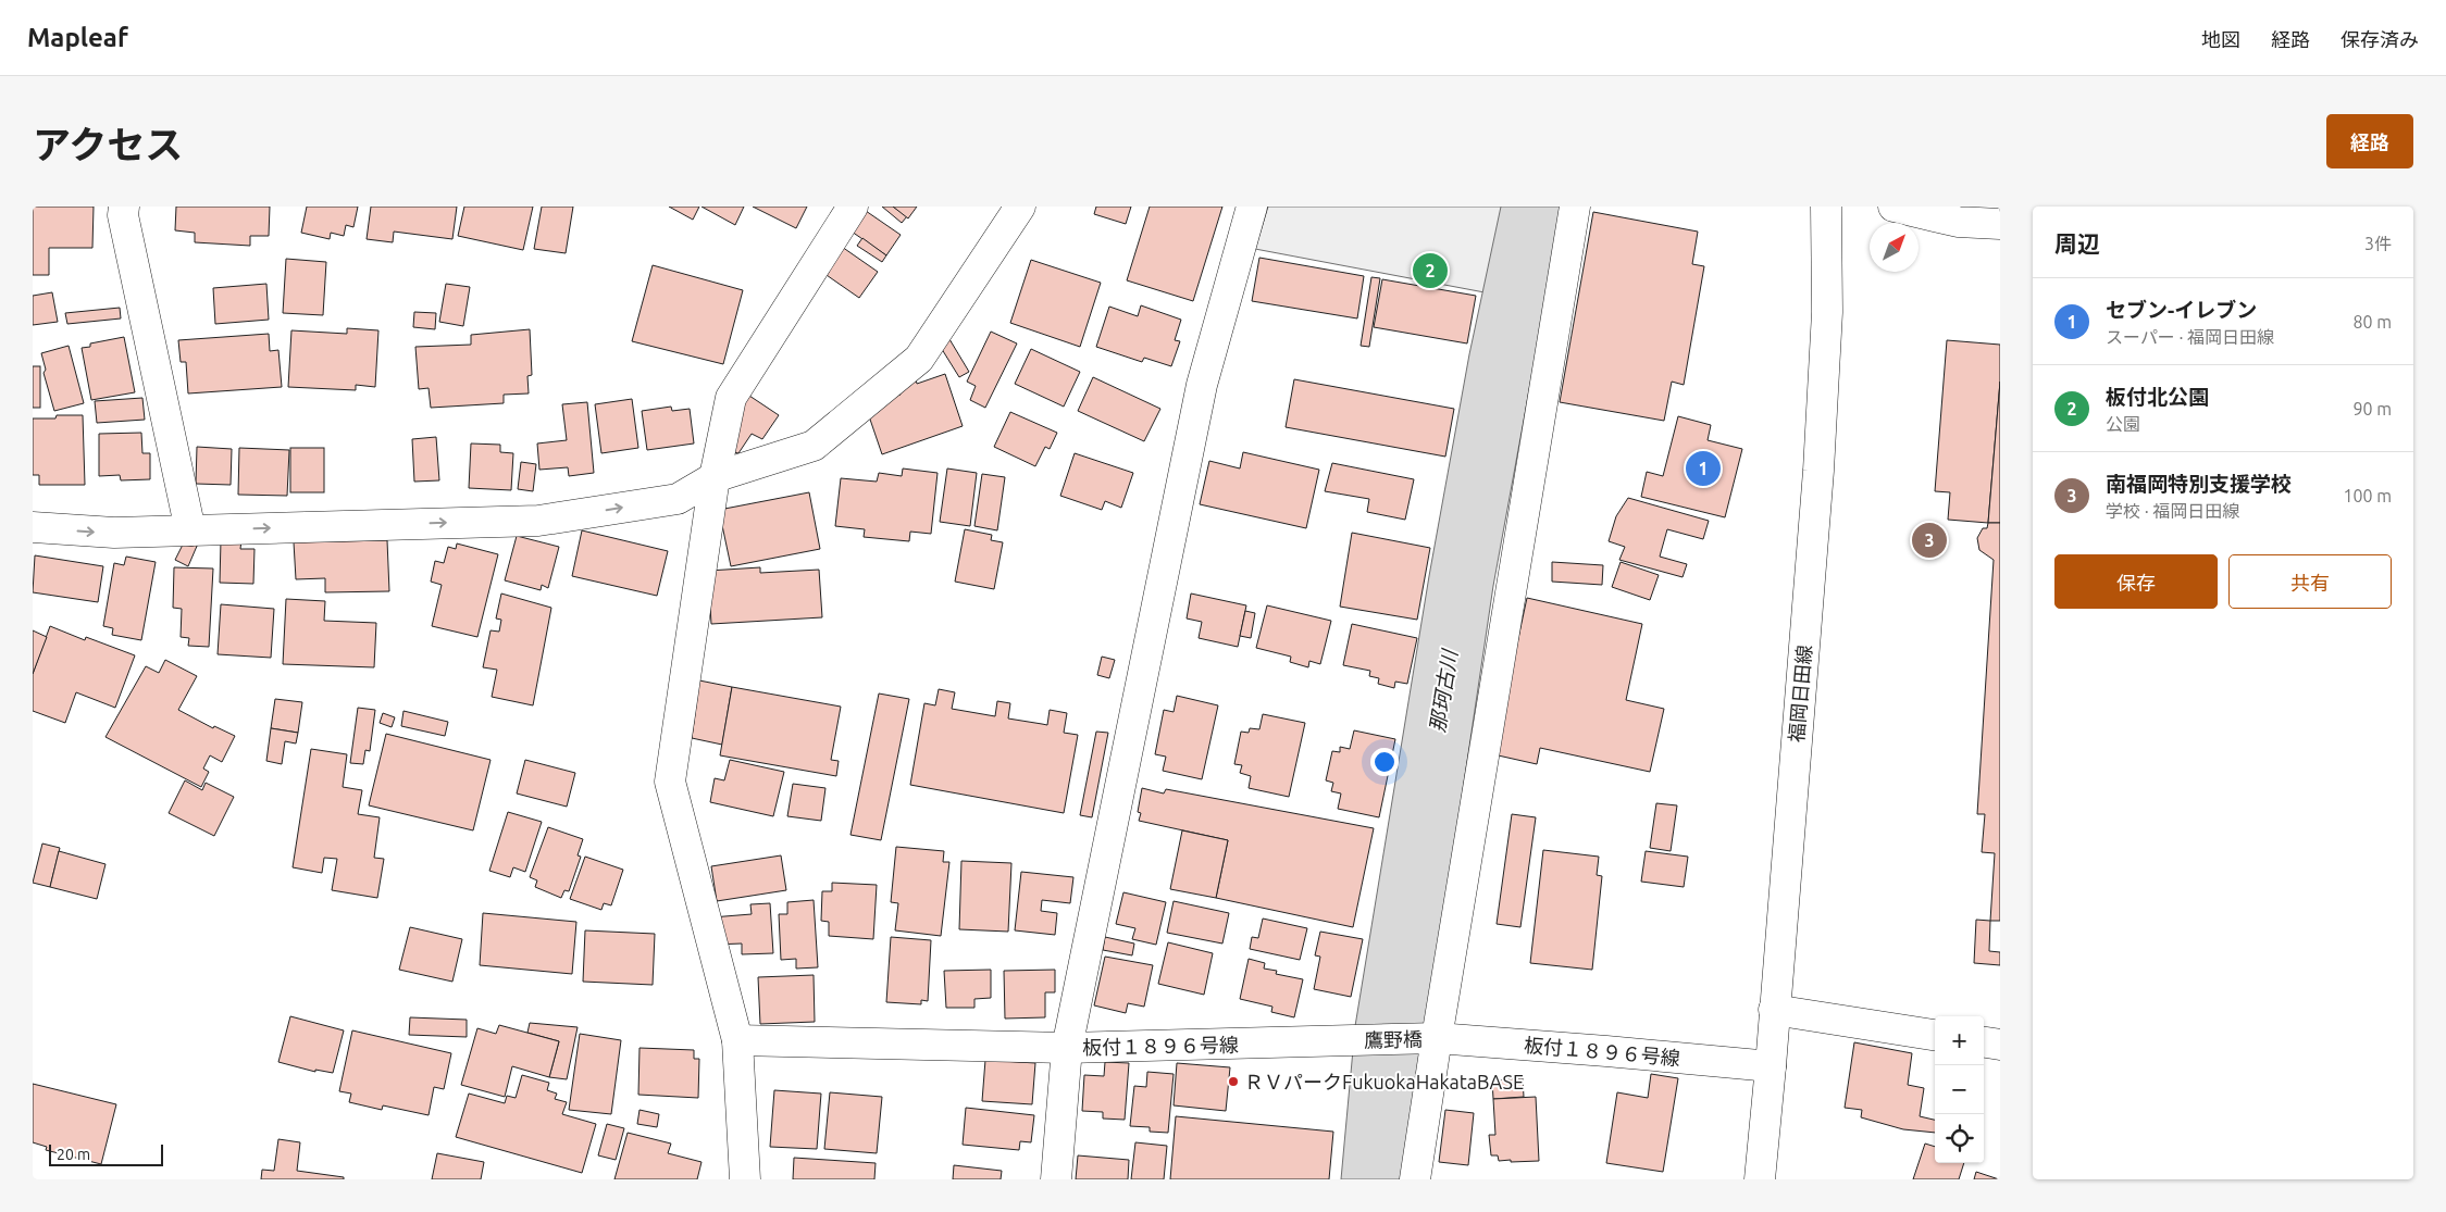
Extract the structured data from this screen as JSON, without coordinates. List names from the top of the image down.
{
  "streets": {
    "street": ["福岡日田線", "鷹野橋", "板付１８９６号線"]
  },
  "crossings": [
    ["福岡日田線", "板付１８９６号線"],
    ["鷹野橋", "板付１８９６号線"]
  ],
  "water": ["那珂古川"],
  "places": ["ＲＶパークFukuokaHakataBASE"],
  "scale_bar": "20 m",
  "north": "top right",
  "page": {
    "header": "Mapleaf",
    "nav": ["地図", "経路", "保存済み"],
    "title": "アクセス",
    "buttons": [
      "経路",
      ["保存", "共有"]
    ],
    "heading": ["周辺", "3件"],
    "pins": ["2", "1", "3"],
    "list": [
      {
        "mark": "1",
        "name": "セブン-イレブン",
        "note": "スーパー · 福岡日田線",
        "value": "80 m"
      },
      {
        "mark": "2",
        "name": "板付北公園",
        "note": "公園",
        "value": "90 m"
      },
      {
        "mark": "3",
        "name": "南福岡特別支援学校",
        "note": "学校 · 福岡日田線",
        "value": "100 m"
      }
    ],
    "map_buttons": ["+", "−"],
    "scale": "20 m"
  }
}
